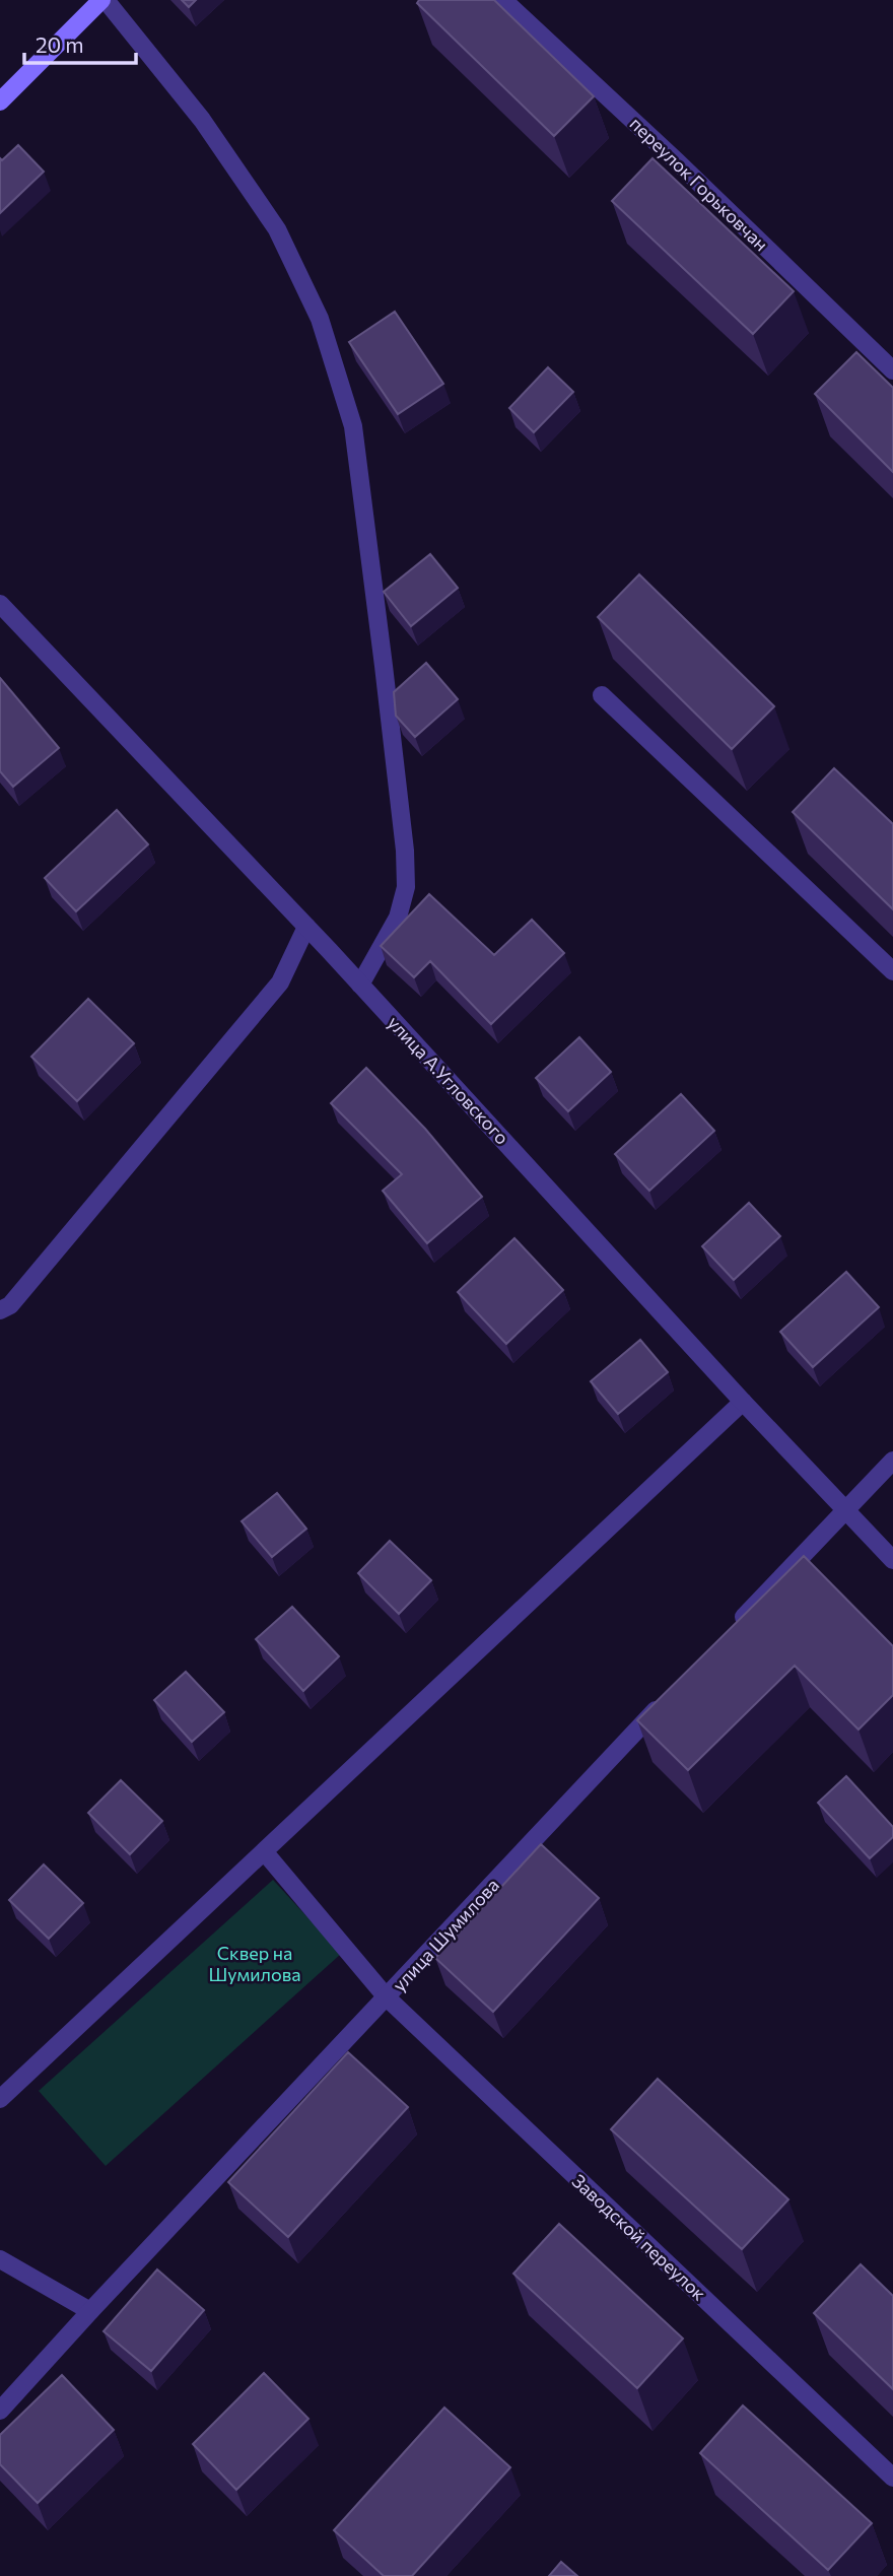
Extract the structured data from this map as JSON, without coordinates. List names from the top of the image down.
{
  "streets": {
    "street": [
      "переулок Горьковчан",
      "улица А.Угловского",
      "улица Шумилова",
      "Заводской переулок"
    ]
  },
  "crossings": [
    ["улица Шумилова", "Заводской переулок"]
  ],
  "parks": ["Сквер на Шумилова"],
  "scale_bar": "20 m"
}
